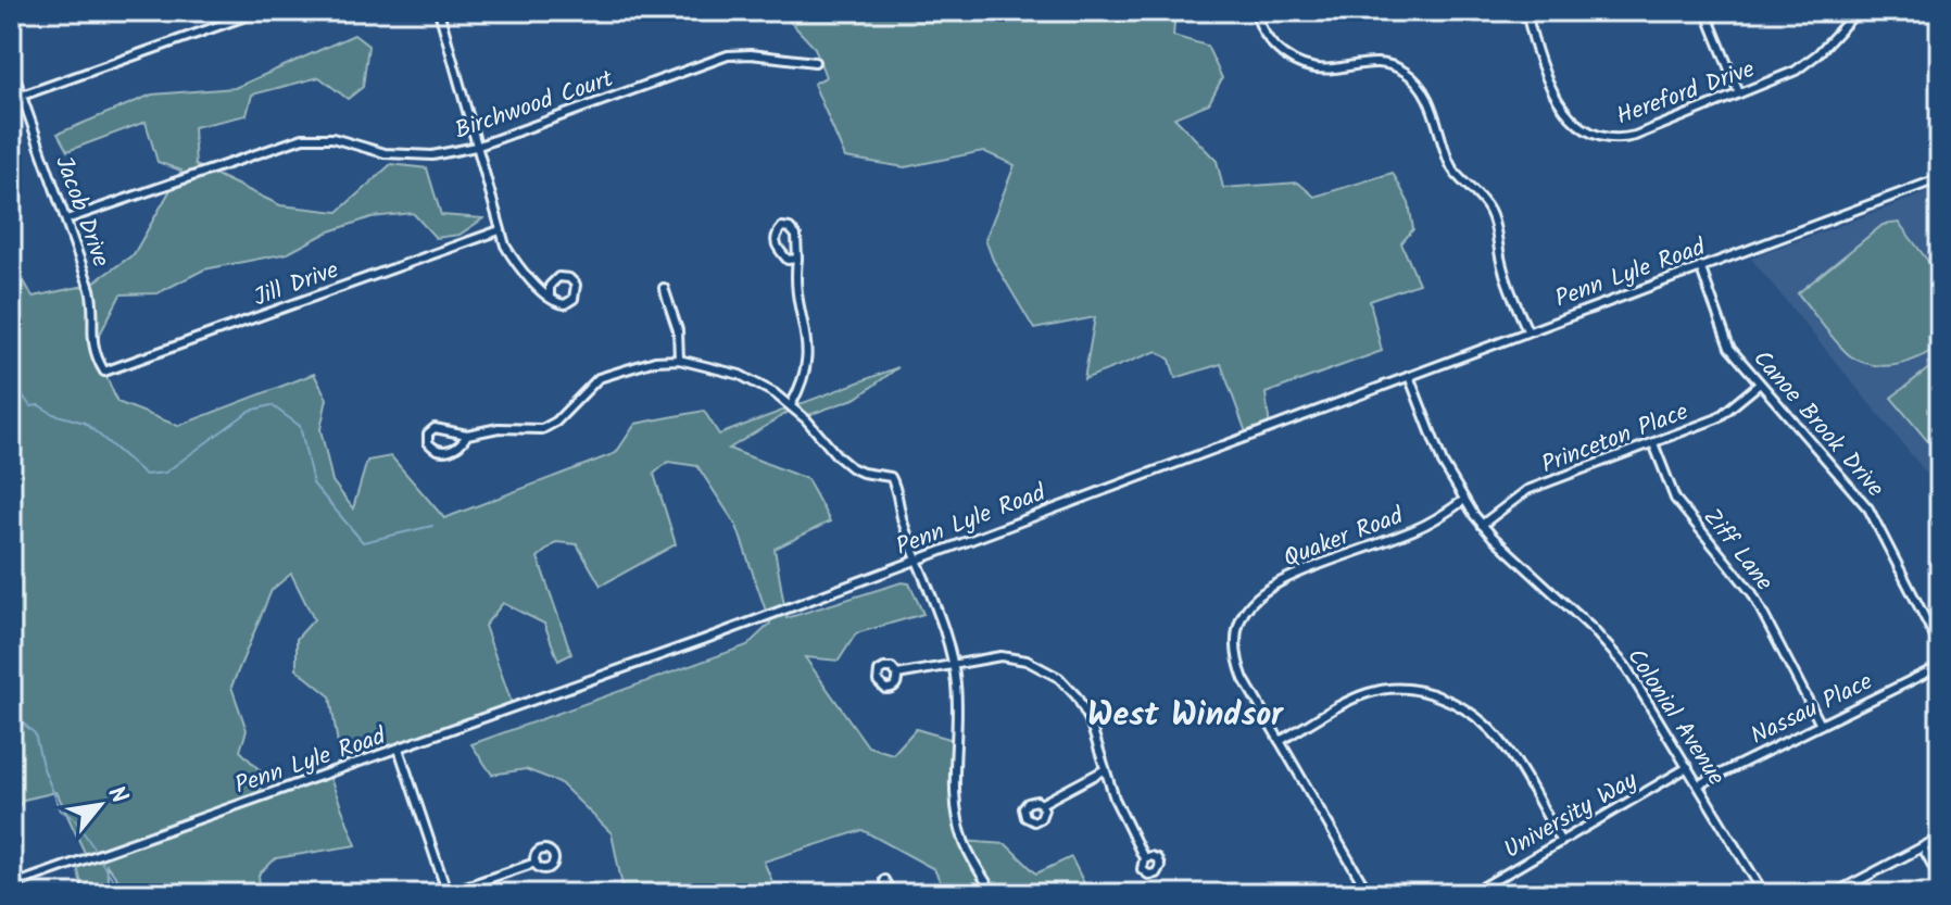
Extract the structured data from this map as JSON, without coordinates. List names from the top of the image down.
{
  "streets": {
    "street": [
      "Hereford Drive",
      "Birchwood Court",
      "Jacob Drive",
      "Penn Lyle Road",
      "Jill Drive",
      "Canoe Brook Drive",
      "Princeton Place",
      "Quaker Road",
      "Ziff Lane",
      "Nassau Place",
      "Colonial Avenue",
      "University Way"
    ]
  },
  "crossings": [
    ["Birchwood Court", "Jacob Drive"],
    ["Jacob Drive", "Jill Drive"],
    ["Penn Lyle Road", "Canoe Brook Drive"],
    ["Canoe Brook Drive", "Princeton Place"],
    ["Princeton Place", "Ziff Lane"],
    ["Princeton Place", "Colonial Avenue"],
    ["Quaker Road", "Colonial Avenue"],
    ["Ziff Lane", "Nassau Place"],
    ["Nassau Place", "Colonial Avenue"],
    ["Colonial Avenue", "University Way"]
  ],
  "districts": ["West Windsor"],
  "north": "top right"
}
